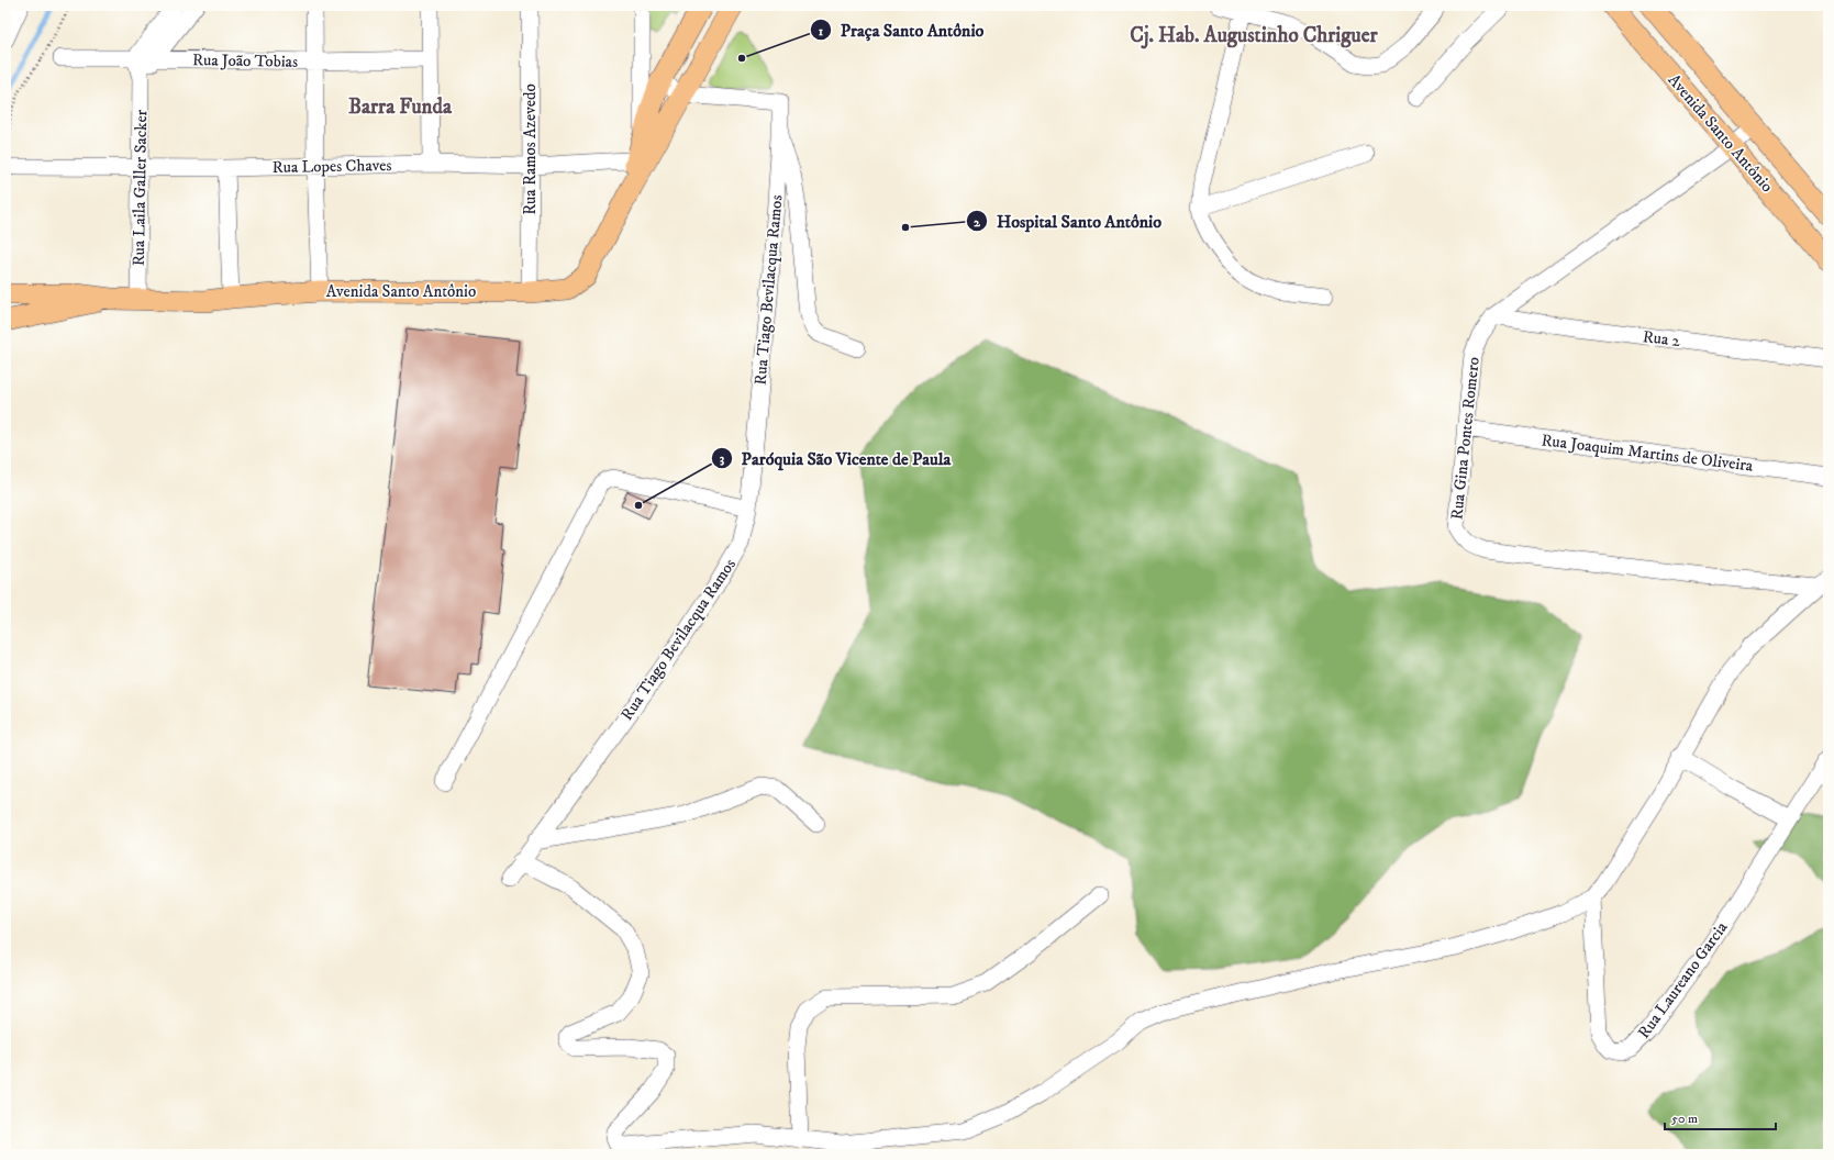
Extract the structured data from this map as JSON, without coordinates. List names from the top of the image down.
{
  "streets": {
    "main road": ["Avenida Santo Antônio"],
    "street": [
      "Rua João Tobias",
      "Rua Ramos Azevedo",
      "Rua Lopes Chaves",
      "Rua Laila Galler Sacker",
      "Rua Tiago Bevilacqua Ramos",
      "Rua 2",
      "Rua Gina Pontes Romero",
      "Rua Joaquim Martins de Oliveira",
      "Rua Laureano Garcia"
    ]
  },
  "crossings": [
    ["Rua João Tobias", "Rua Laila Galler Sacker"],
    ["Avenida Santo Antônio", "Rua Ramos Azevedo"],
    ["Avenida Santo Antônio", "Rua Lopes Chaves"],
    ["Avenida Santo Antônio", "Rua Laila Galler Sacker"],
    ["Avenida Santo Antônio", "Rua Tiago Bevilacqua Ramos"],
    ["Avenida Santo Antônio", "Rua Gina Pontes Romero"],
    ["Rua Ramos Azevedo", "Rua Lopes Chaves"],
    ["Rua Lopes Chaves", "Rua Laila Galler Sacker"],
    ["Rua 2", "Rua Gina Pontes Romero"],
    ["Rua Gina Pontes Romero", "Rua Joaquim Martins de Oliveira"]
  ],
  "districts": ["Cj. Hab. Augustinho Chriguer", "Barra Funda"],
  "places": ["Praça Santo Antônio", "Hospital Santo Antônio", "Paróquia São Vicente de Paula"],
  "scale_bar": "50 m"
}
